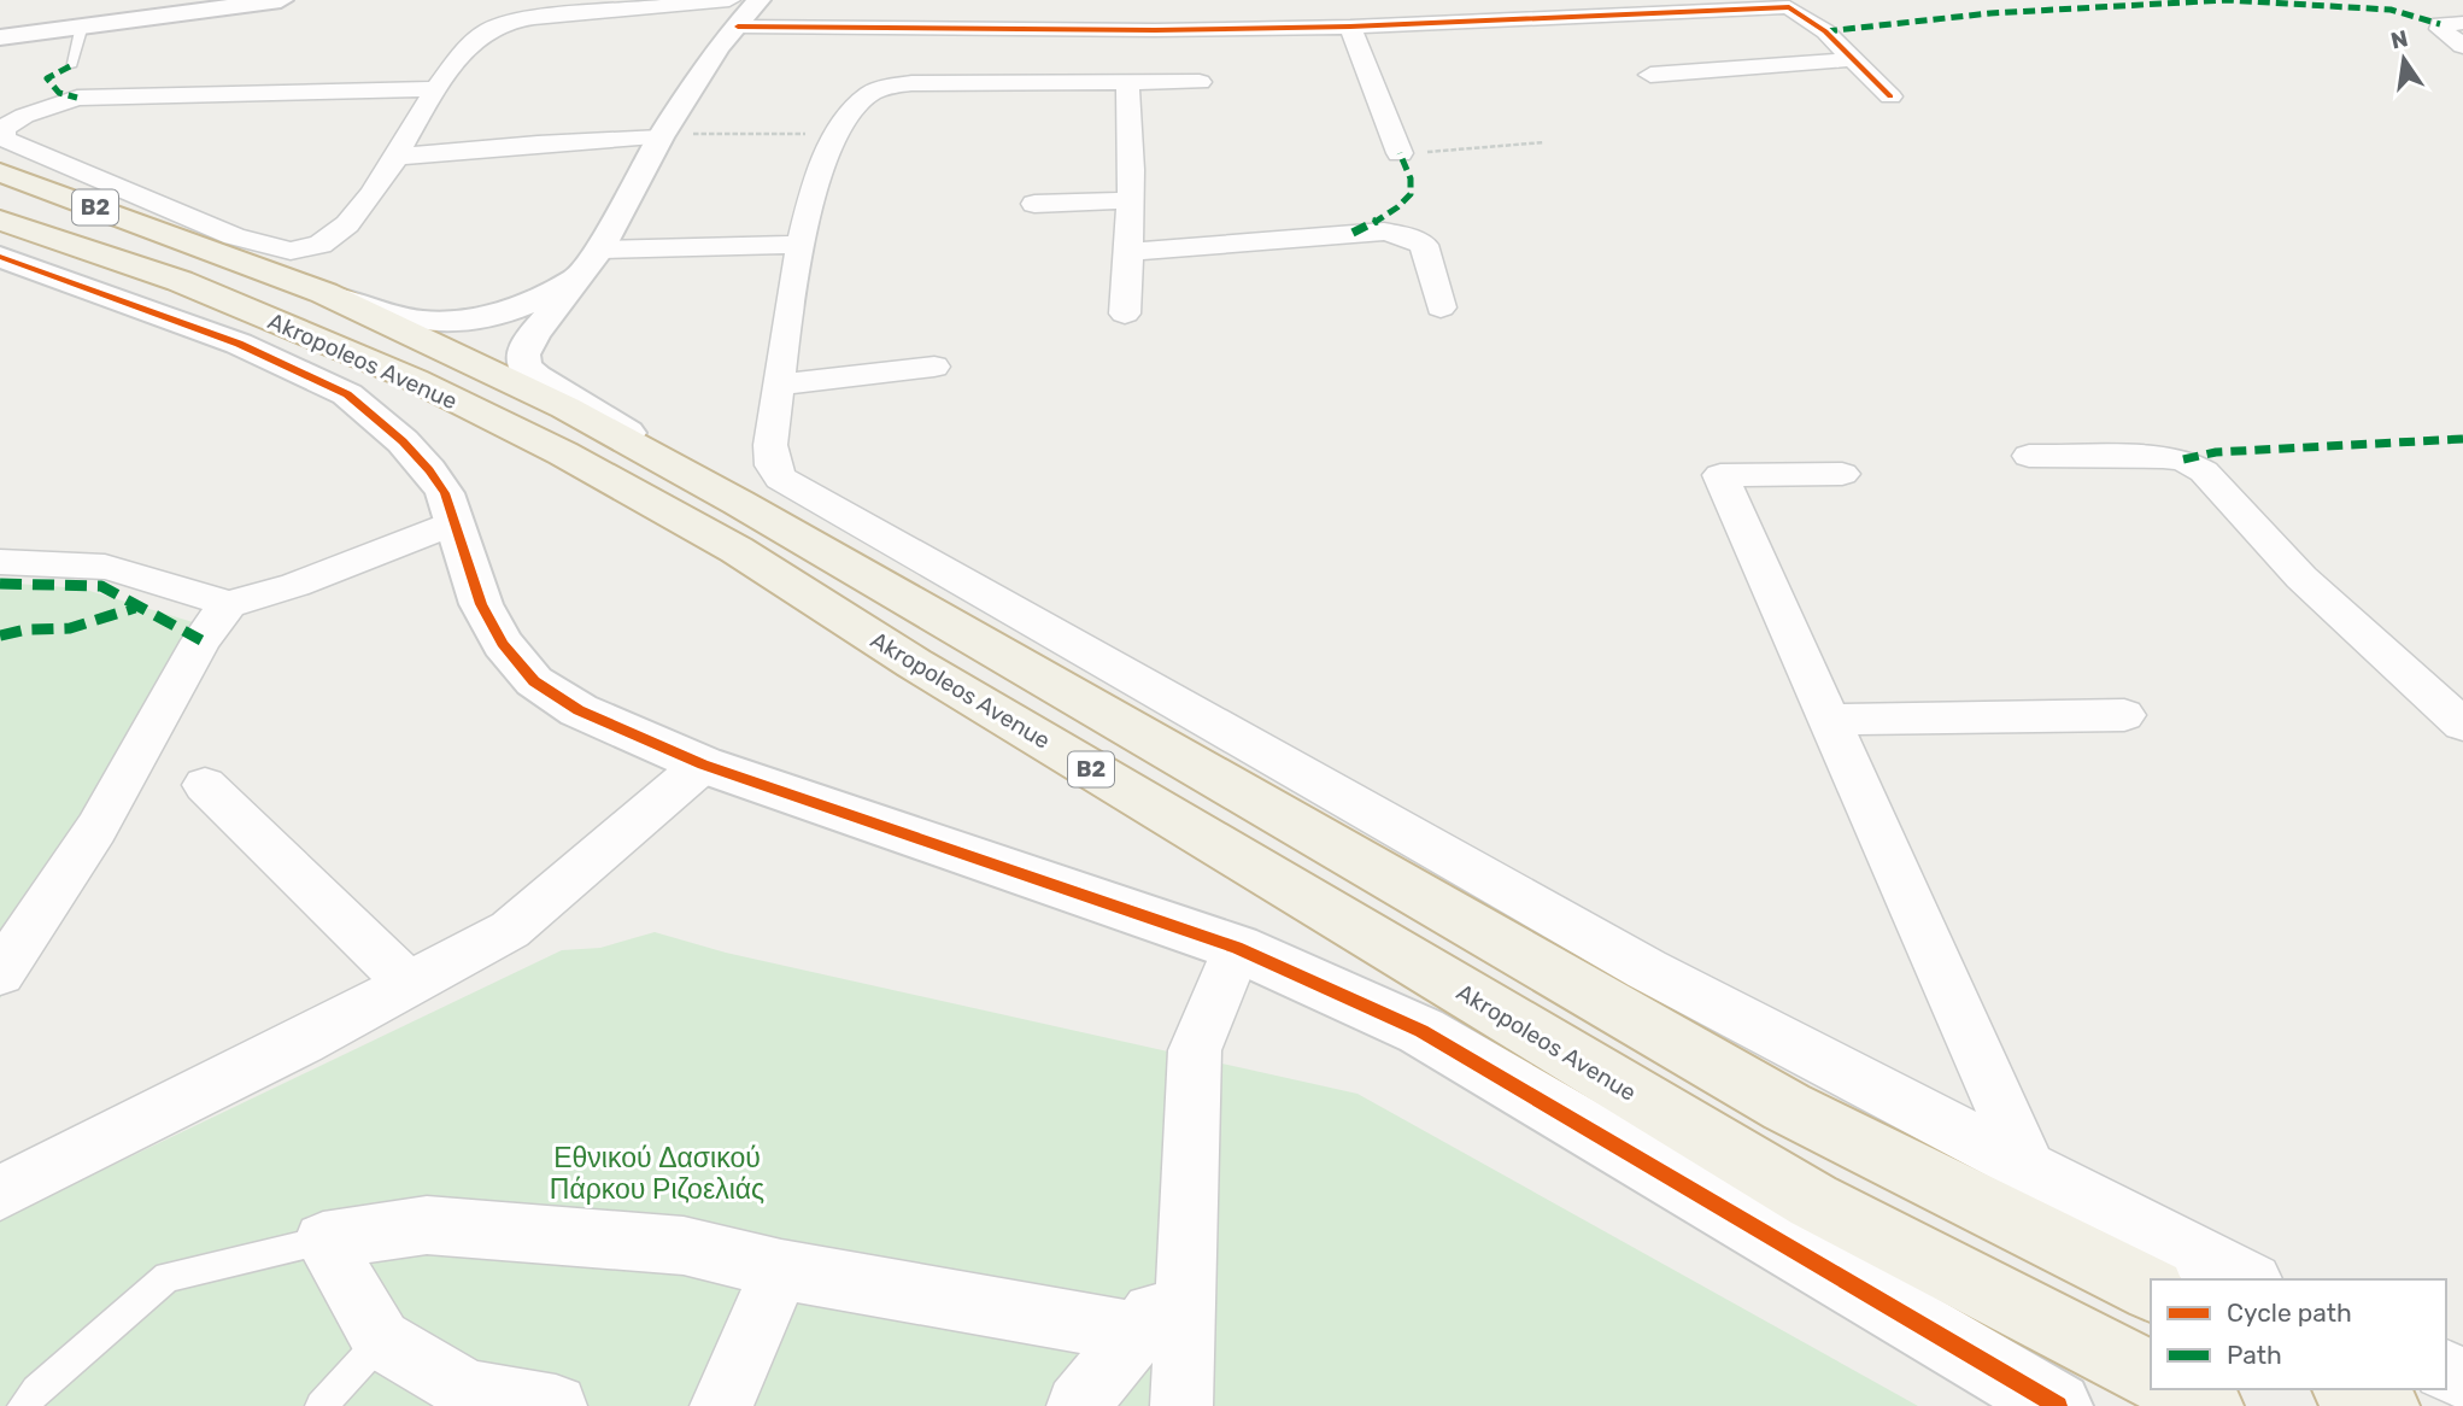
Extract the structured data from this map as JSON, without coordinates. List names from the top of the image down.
{
  "streets": {
    "highway": ["B2", "Akropoleos Avenue"]
  },
  "parks": ["Εθνικού Δασικού Πάρκου Ριζοελιάς"],
  "legend": ["Cycle path", "Path"],
  "north": "top"
}
